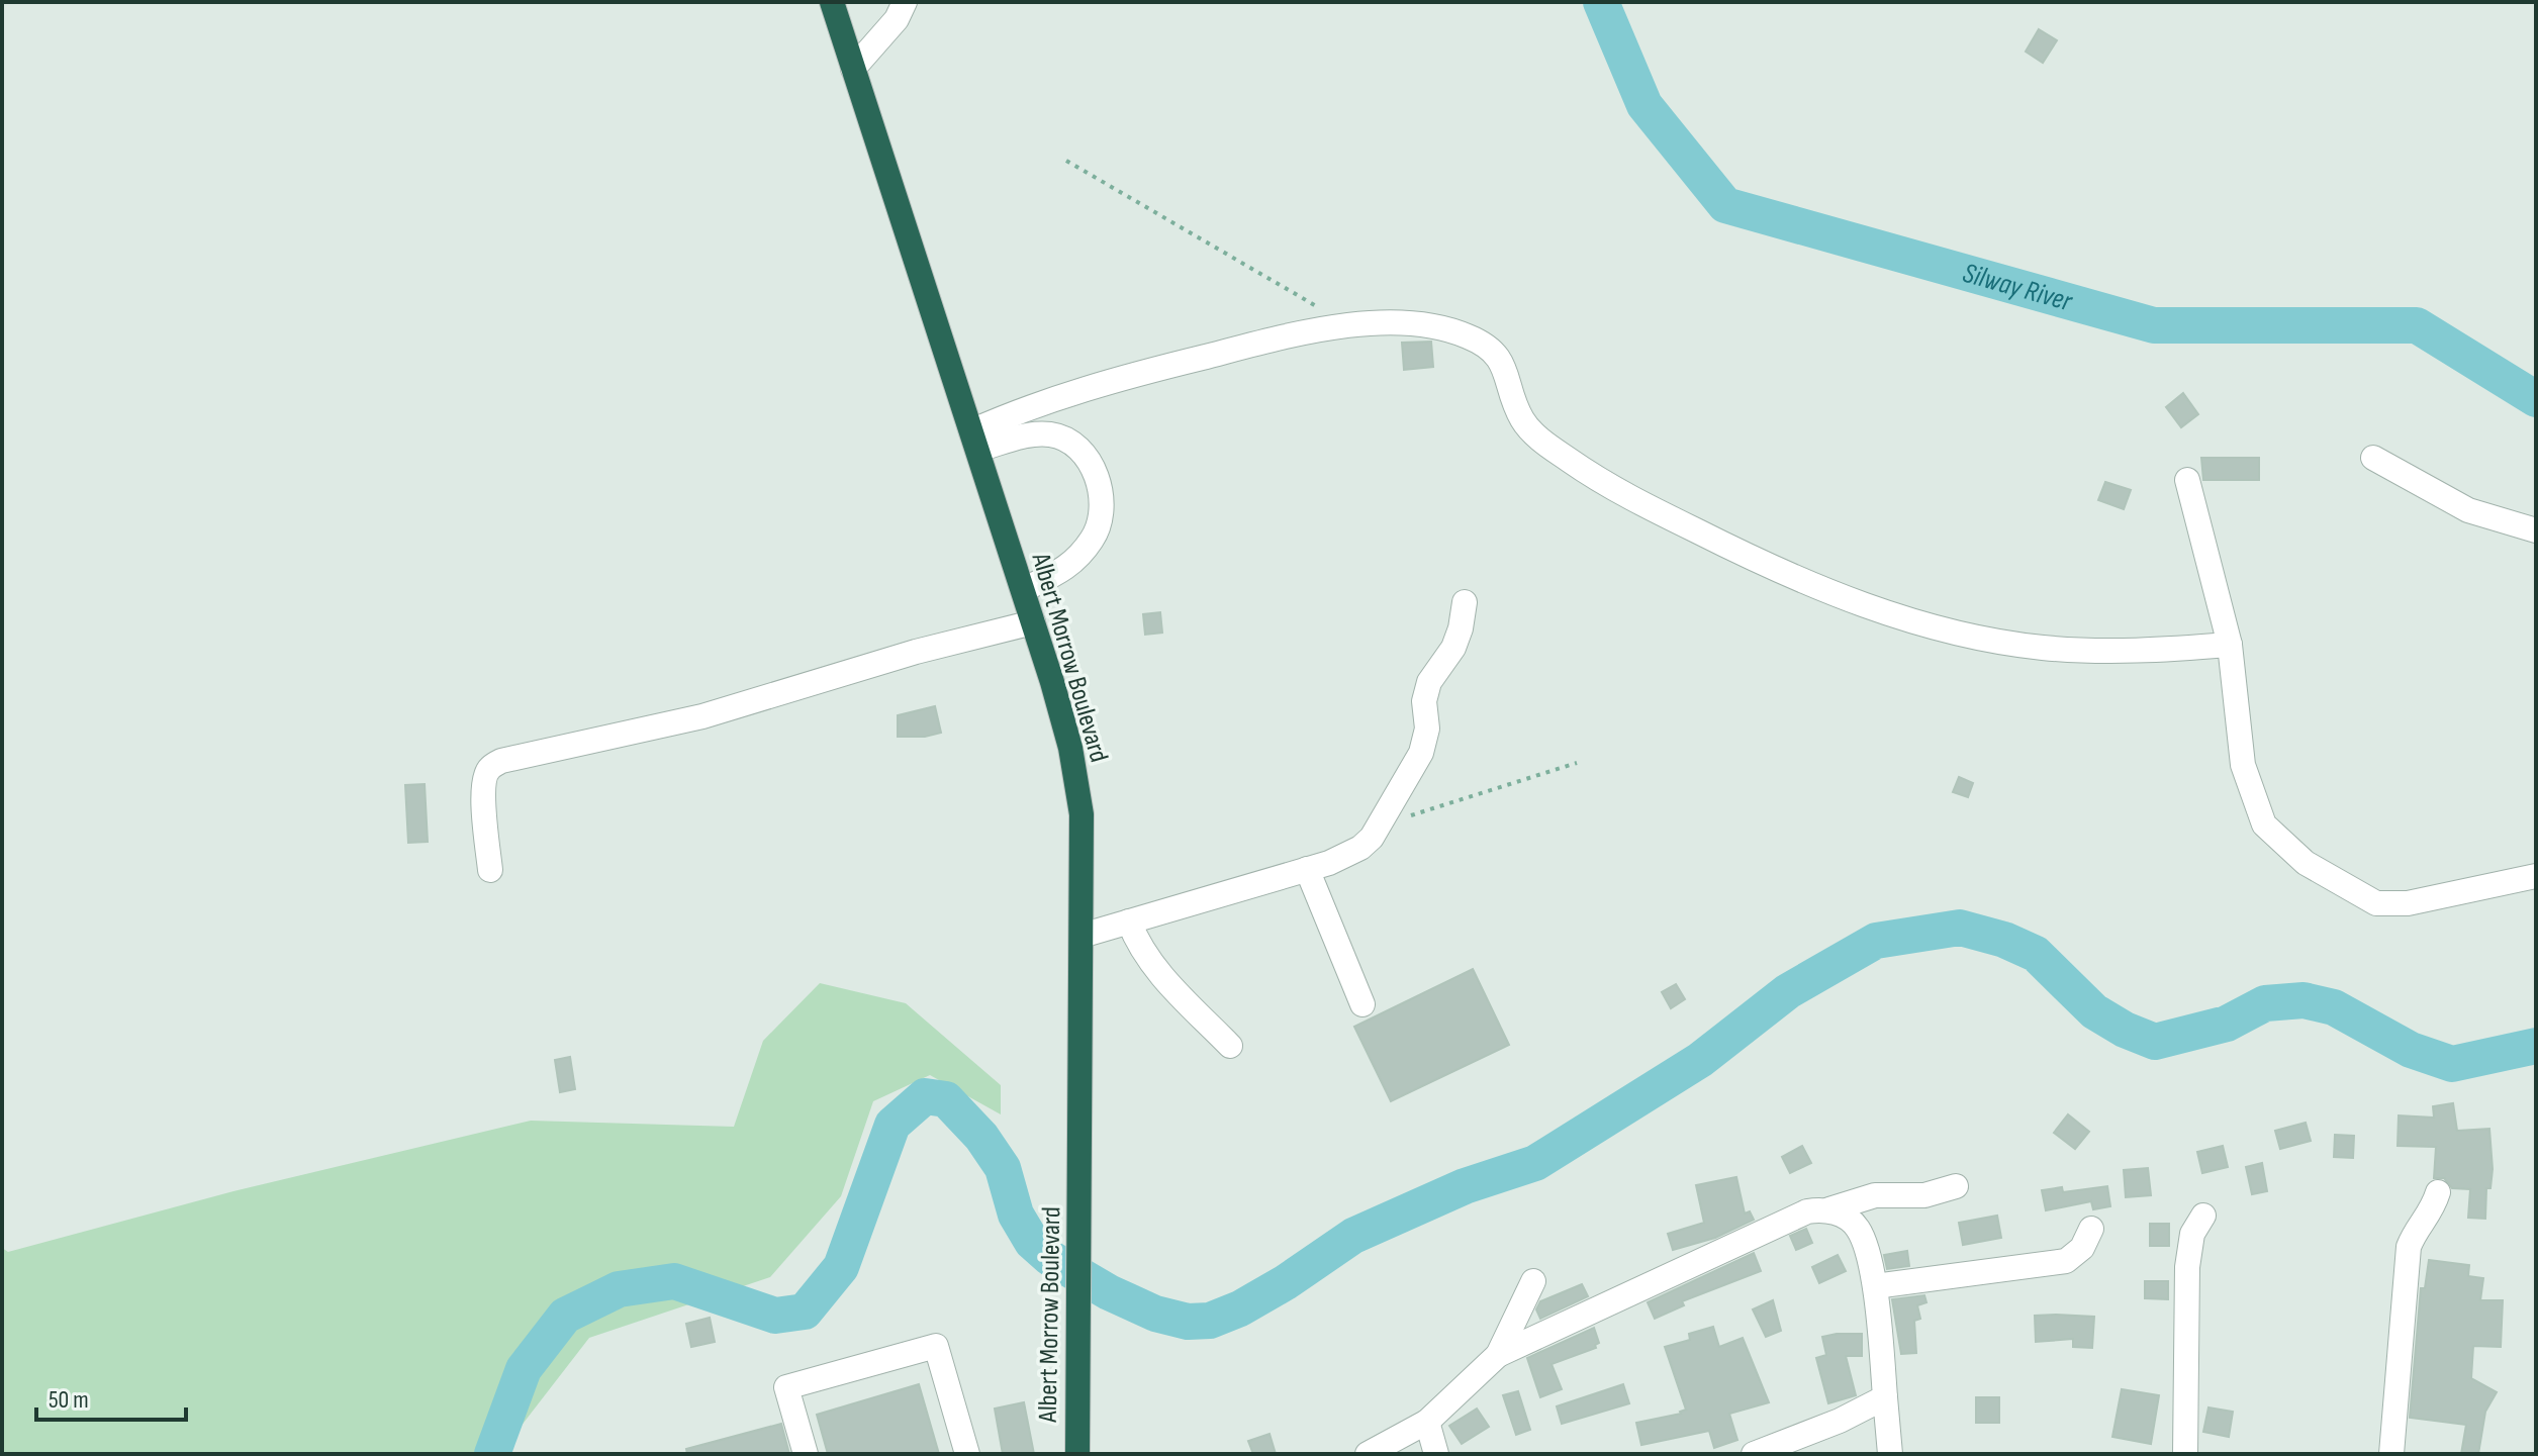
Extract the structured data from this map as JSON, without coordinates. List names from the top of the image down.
{
  "streets": {
    "highway": ["Albert Morrow Boulevard"]
  },
  "water": ["Silway River"],
  "scale_bar": "50 m"
}
